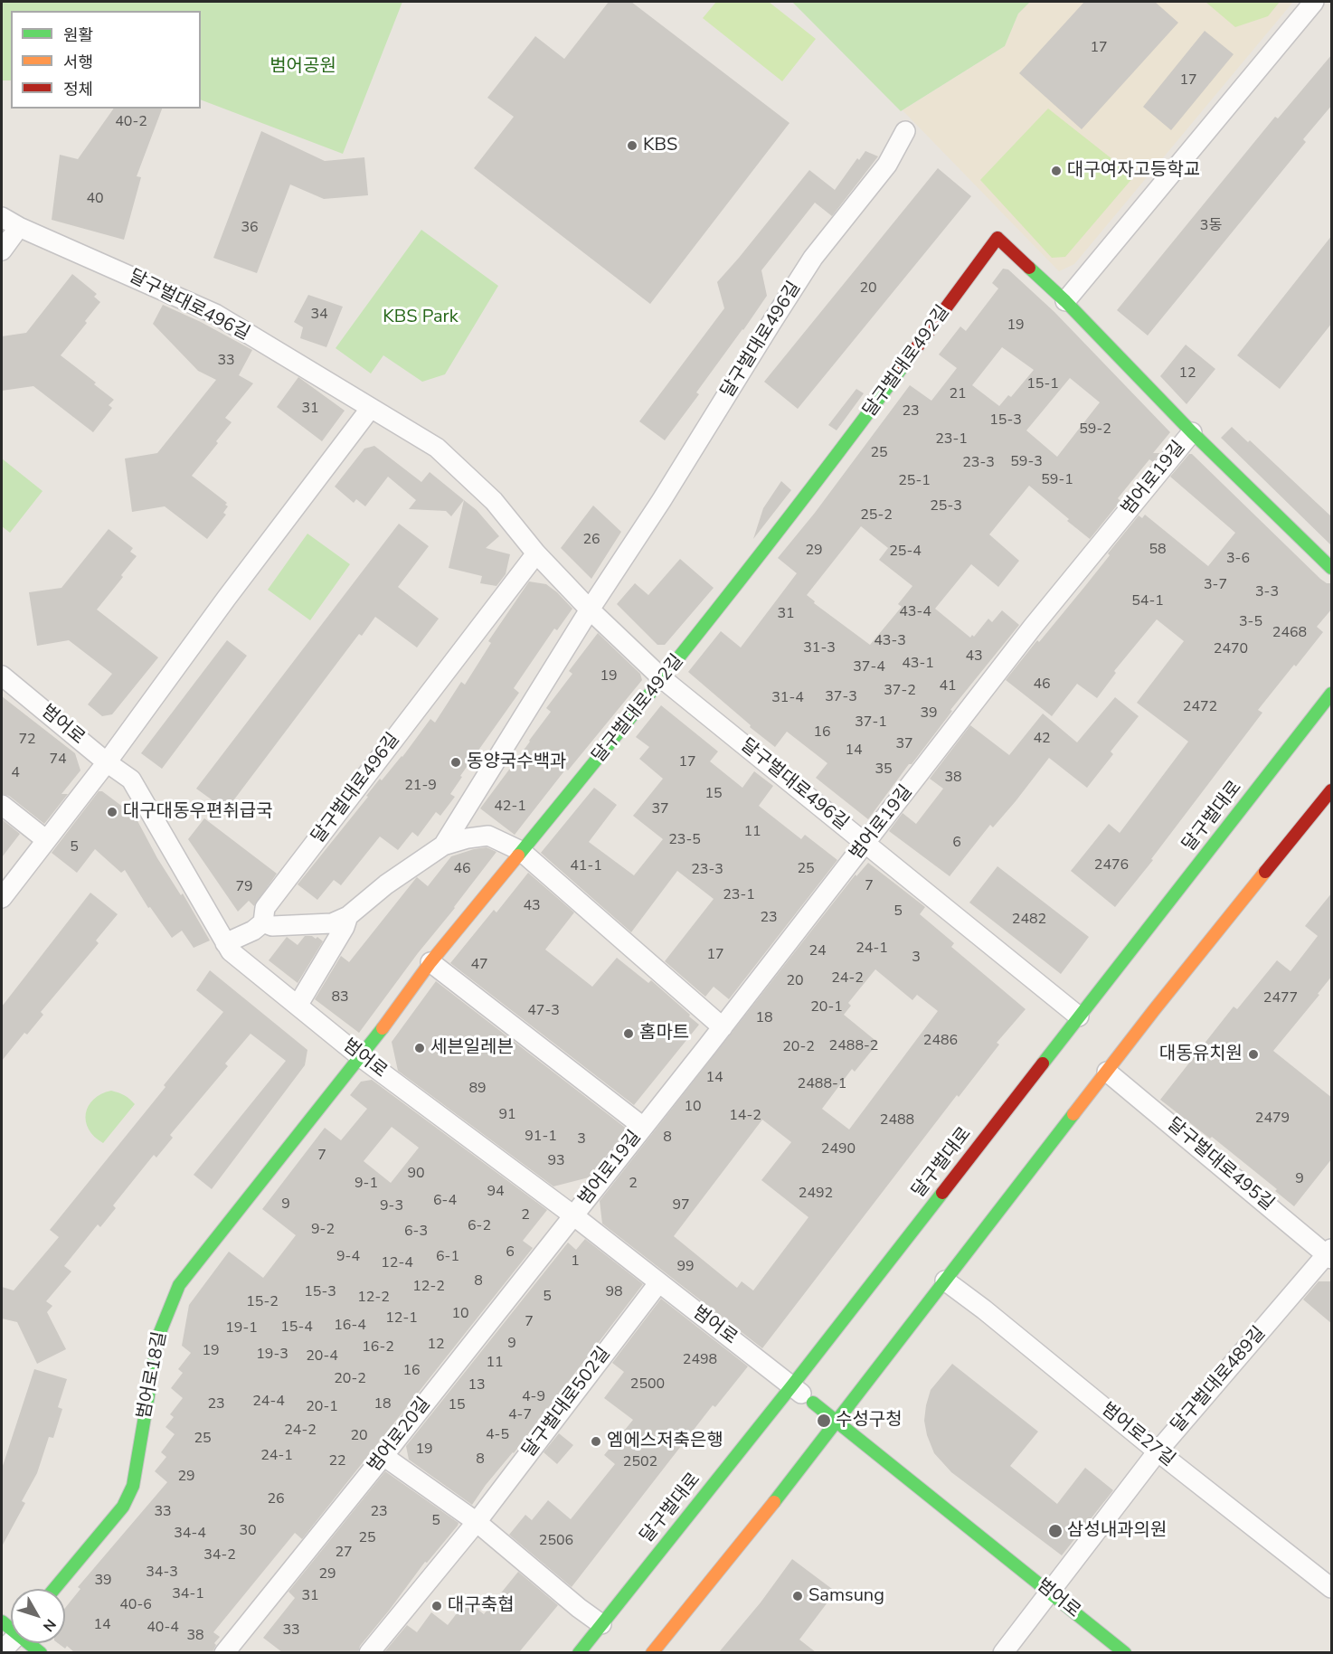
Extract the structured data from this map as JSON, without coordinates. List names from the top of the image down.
{
  "streets": {
    "main road": [
      "달구벌대로492길",
      "범어로",
      "달구벌대로",
      "범어로18길"
    ],
    "street": [
      "달구벌대로496길",
      "범어로19길",
      "달구벌대로495길",
      "달구벌대로489길",
      "달구벌대로502길",
      "범어로20길",
      "범어로27길"
    ]
  },
  "crossings": [
    ["달구벌대로496길", "달구벌대로492길"],
    ["달구벌대로496길", "범어로19길"],
    ["달구벌대로496길", "달구벌대로"],
    ["달구벌대로492길", "범어로19길"],
    ["달구벌대로492길", "범어로"],
    ["달구벌대로492길", "범어로18길"],
    ["범어로19길", "범어로"],
    ["범어로19길", "범어로20길"],
    ["범어로", "달구벌대로"],
    ["범어로", "범어로18길"],
    ["범어로", "달구벌대로489길"],
    ["범어로", "달구벌대로502길"],
    ["범어로", "범어로20길"],
    ["달구벌대로495길", "달구벌대로489길"],
    ["달구벌대로489길", "범어로27길"]
  ],
  "parks": ["범어공원", "KBS Park"],
  "places": [
    "KBS",
    "대구여자고등학교",
    "동양국수백과",
    "대구대동우편취급국",
    "홈마트",
    "세븐일레븐",
    "대동유치원",
    "수성구청",
    "엠에스저축은행",
    "삼성내과의원",
    "Samsung",
    "대구축협"
  ],
  "house_numbers": [
    "17",
    "17",
    "40-2",
    "40",
    "3동",
    "36",
    "20",
    "34",
    "19",
    "33",
    "12",
    "15-1",
    "21",
    "31",
    "23",
    "15-3",
    "59-2",
    "23-1",
    "25",
    "59-3",
    "23-3",
    "59-1",
    "25-1",
    "25-3",
    "25-2",
    "26",
    "58",
    "29",
    "25-4",
    "3-6",
    "3-7",
    "3-3",
    "54-1",
    "43-4",
    "31",
    "3-5",
    "2468",
    "43-3",
    "31-3",
    "2470",
    "43",
    "43-1",
    "37-4",
    "19",
    "46",
    "41",
    "37-2",
    "37-3",
    "31-4",
    "2472",
    "39",
    "37-1",
    "16",
    "42",
    "72",
    "37",
    "14",
    "74",
    "17",
    "35",
    "4",
    "38",
    "21-9",
    "15",
    "42-1",
    "37",
    "11",
    "23-5",
    "6",
    "5",
    "2476",
    "41-1",
    "46",
    "25",
    "23-3",
    "7",
    "79",
    "23-1",
    "43",
    "5",
    "23",
    "2482",
    "24-1",
    "24",
    "17",
    "3",
    "47",
    "24-2",
    "20",
    "83",
    "2477",
    "20-1",
    "47-3",
    "18",
    "2486",
    "2488-2",
    "20-2",
    "14",
    "2488-1",
    "89",
    "10",
    "91",
    "14-2",
    "2479",
    "2488",
    "91-1",
    "8",
    "3",
    "2490",
    "7",
    "93",
    "90",
    "9",
    "9-1",
    "2",
    "94",
    "2492",
    "6-4",
    "9",
    "97",
    "9-3",
    "2",
    "6-2",
    "9-2",
    "6-3",
    "6",
    "9-4",
    "6-1",
    "1",
    "12-4",
    "99",
    "8",
    "12-2",
    "15-3",
    "98",
    "5",
    "12-2",
    "15-2",
    "10",
    "12-1",
    "7",
    "16-4",
    "15-4",
    "19-1",
    "9",
    "12",
    "16-2",
    "19",
    "19-3",
    "20-4",
    "2498",
    "11",
    "16",
    "20-2",
    "2500",
    "13",
    "4-9",
    "24-4",
    "23",
    "18",
    "15",
    "20-1",
    "4-7",
    "24-2",
    "4-5",
    "20",
    "25",
    "19",
    "24-1",
    "8",
    "22",
    "2502",
    "29",
    "26",
    "33",
    "23",
    "5",
    "30",
    "34-4",
    "25",
    "2506",
    "27",
    "34-2",
    "34-3",
    "29",
    "39",
    "34-1",
    "31",
    "40-6",
    "14",
    "40-4",
    "33",
    "38"
  ],
  "legend": ["원활", "서행", "정체"],
  "north": "bottom right"
}
